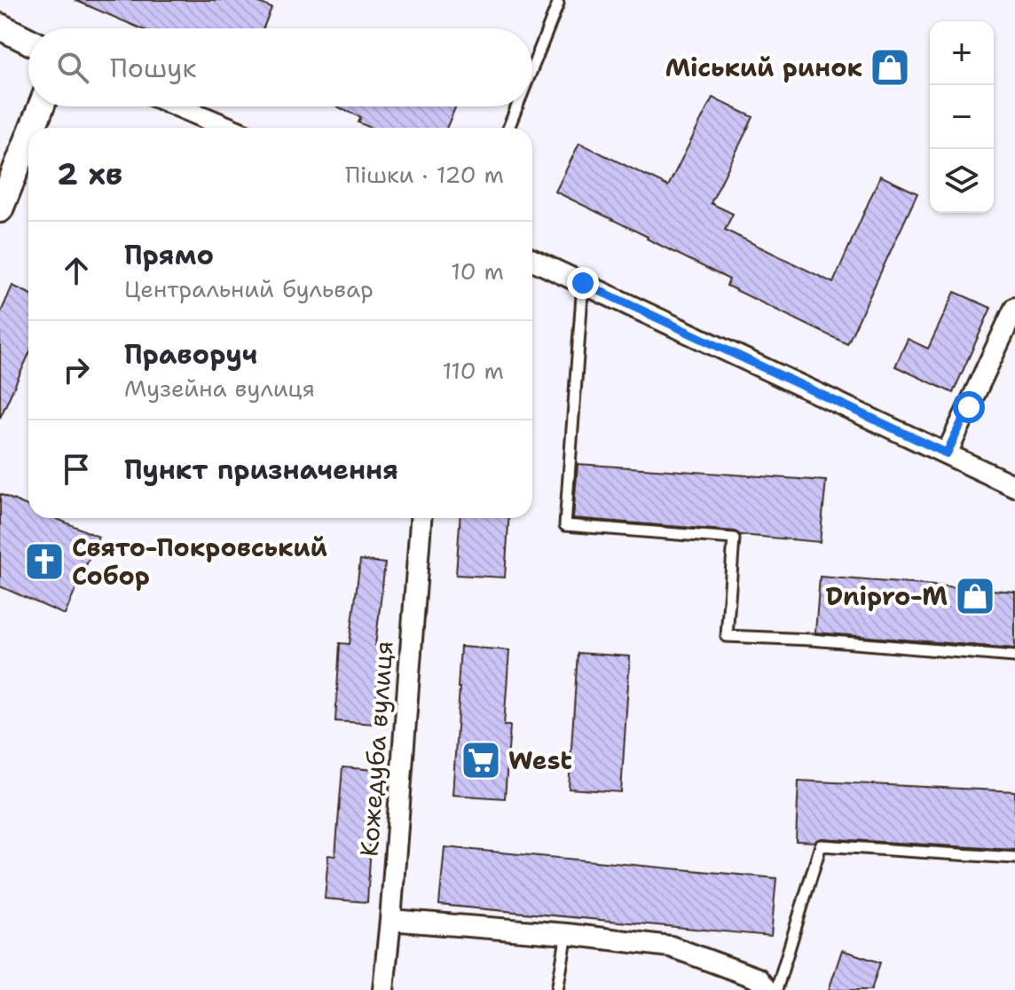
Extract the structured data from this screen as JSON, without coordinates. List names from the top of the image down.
{
  "streets": {
    "street": ["Кожедуба вулиця"]
  },
  "places": {
    "shop": ["Міський ринок", "Dnipro-M"],
    "church": ["Свято-Покровський Собор"],
    "supermarket": ["West"]
  },
  "page": {
    "map_buttons": ["+", "−"],
    "search": "Пошук",
    "heading": ["2 хв", "Пішки · 120 m"],
    "list": [
      ["Прямо", "Центральний бульвар", "10 m"],
      ["Праворуч", "Музейна вулиця", "110 m"],
      "Пункт призначення"
    ]
  }
}
